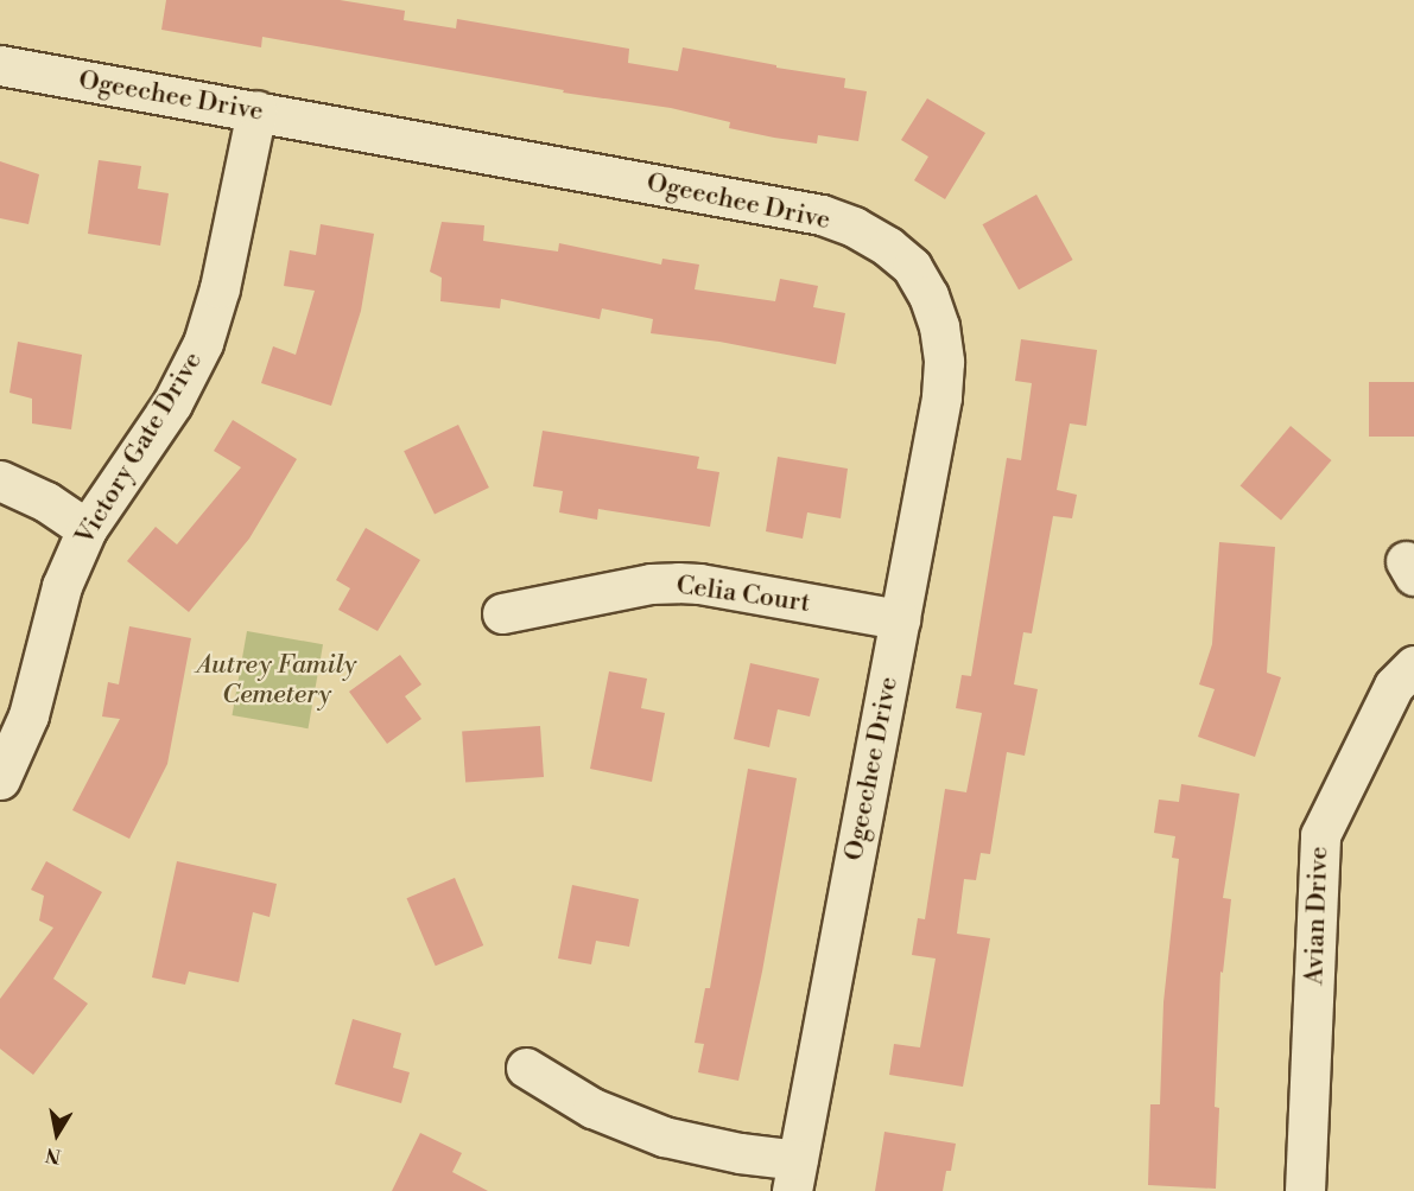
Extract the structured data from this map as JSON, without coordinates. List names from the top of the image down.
{
  "streets": {
    "street": [
      "Ogeechee Drive",
      "Victory Gate Drive",
      "Celia Court",
      "Avian Drive"
    ]
  },
  "crossings": [
    ["Ogeechee Drive", "Victory Gate Drive"],
    ["Ogeechee Drive", "Celia Court"]
  ],
  "parks": ["Autrey Family Cemetery"],
  "north": "bottom"
}
